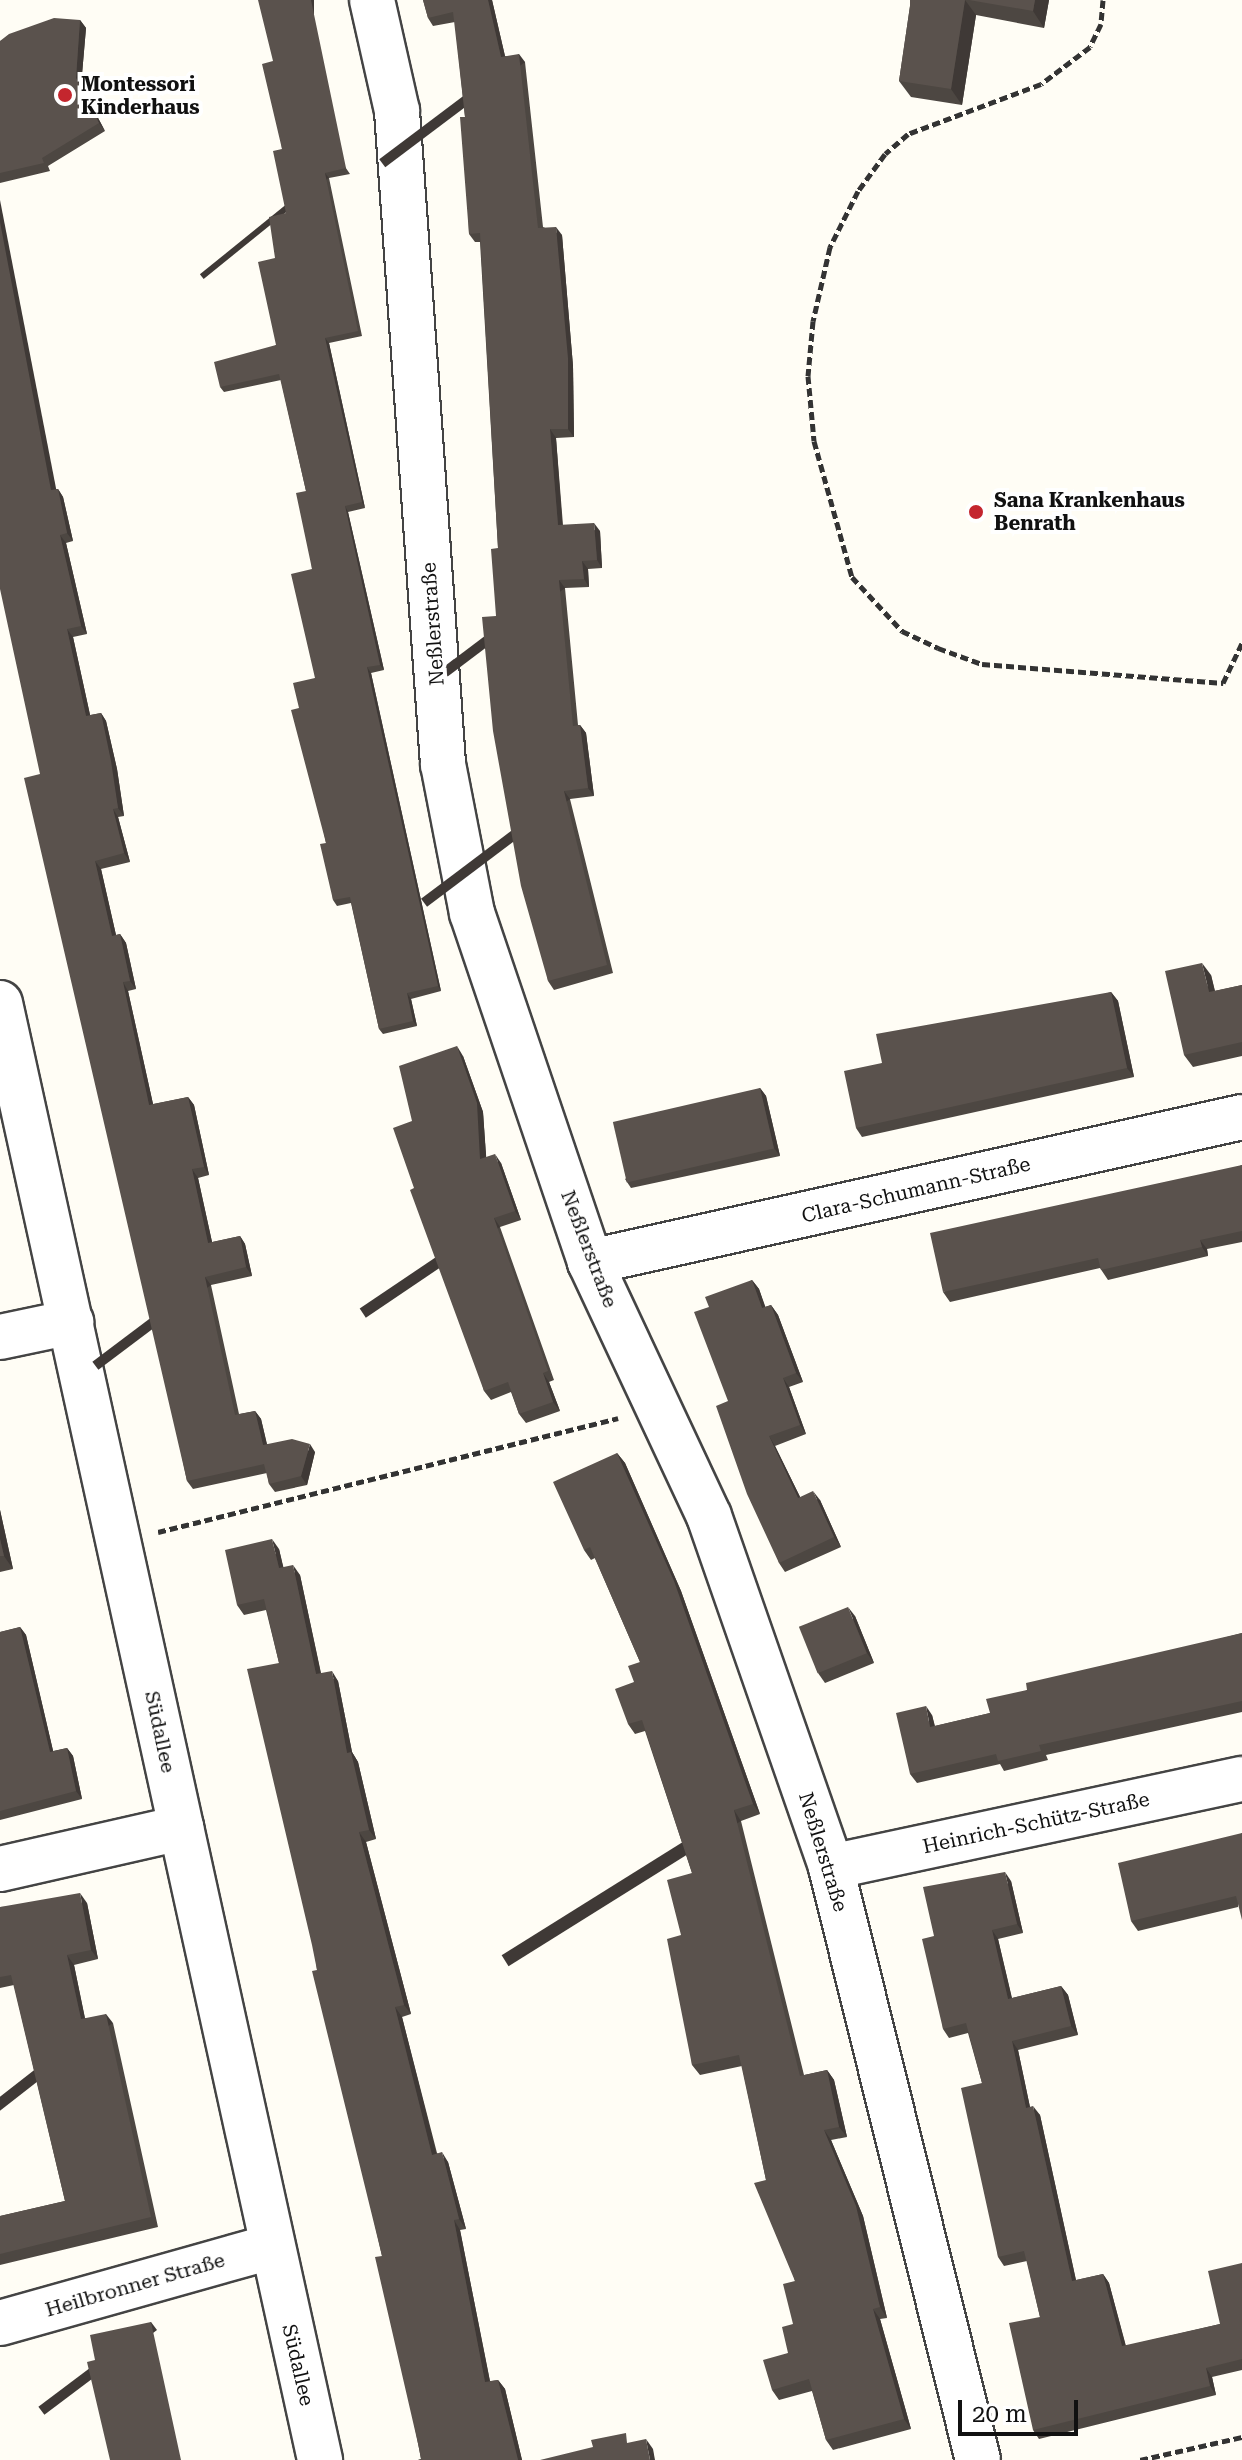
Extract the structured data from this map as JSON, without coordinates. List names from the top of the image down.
{
  "streets": {
    "street": [
      "Neßlerstraße",
      "Clara-Schumann-Straße",
      "Südallee",
      "Heinrich-Schütz-Straße",
      "Heilbronner Straße"
    ]
  },
  "crossings": [
    ["Neßlerstraße", "Clara-Schumann-Straße"],
    ["Neßlerstraße", "Heinrich-Schütz-Straße"],
    ["Südallee", "Heilbronner Straße"]
  ],
  "places": ["Montessori Kinderhaus", "Sana Krankenhaus Benrath"],
  "scale_bar": "20 m"
}
